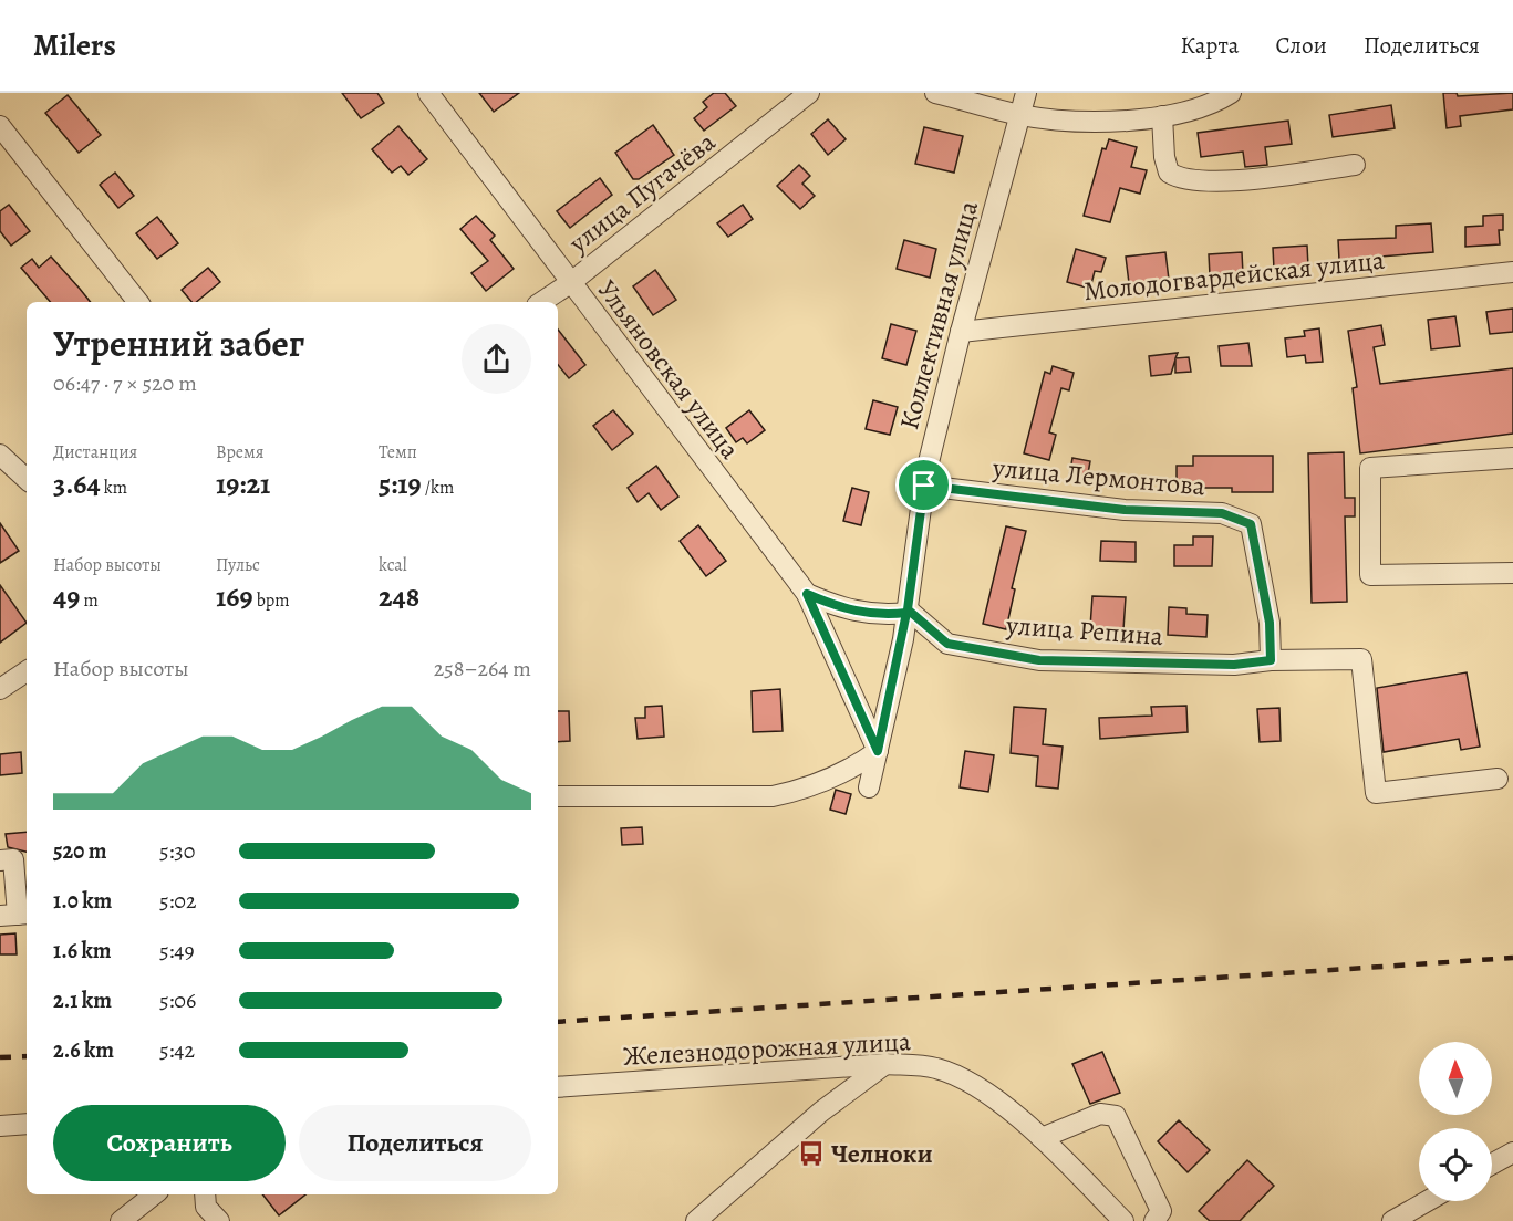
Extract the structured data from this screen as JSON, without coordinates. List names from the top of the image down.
{
  "streets": {
    "street": [
      "улица Пугачёва",
      "Молодогвардейская улица",
      "Коллективная улица",
      "Ульяновская улица",
      "улица Лермонтова",
      "улица Репина",
      "Железнодорожная улица"
    ]
  },
  "crossings": [
    ["улица Пугачёва", "Ульяновская улица"],
    ["Молодогвардейская улица", "Коллективная улица"],
    ["Коллективная улица", "Ульяновская улица"],
    ["Коллективная улица", "улица Лермонтова"],
    ["Коллективная улица", "улица Репина"],
    ["Ульяновская улица", "улица Репина"],
    ["улица Лермонтова", "улица Репина"]
  ],
  "places": {
    "bus stop": ["Челноки"]
  },
  "north": "top",
  "page": {
    "header": "Milers",
    "nav": ["Карта", "Слои", "Поделиться"],
    "heading": ["Утренний забег", "06:47 · 7 × 520 m"],
    "stats": [
      ["Дистанция", "3.64 km"],
      ["Время", "19:21"],
      ["Темп", "5:19 /km"],
      ["Набор высоты", "49 m"],
      ["Пульс", "169 bpm"],
      ["kcal", "248"]
    ],
    "chart": ["Набор высоты", "258–264 m"],
    "list": [
      {
        "name": "520 m",
        "note": "5:30"
      },
      {
        "name": "1.0 km",
        "note": "5:02"
      },
      {
        "name": "1.6 km",
        "note": "5:49"
      },
      {
        "name": "2.1 km",
        "note": "5:06"
      },
      {
        "name": "2.6 km",
        "note": "5:42"
      }
    ],
    "buttons": ["Сохранить", "Поделиться"]
  }
}
